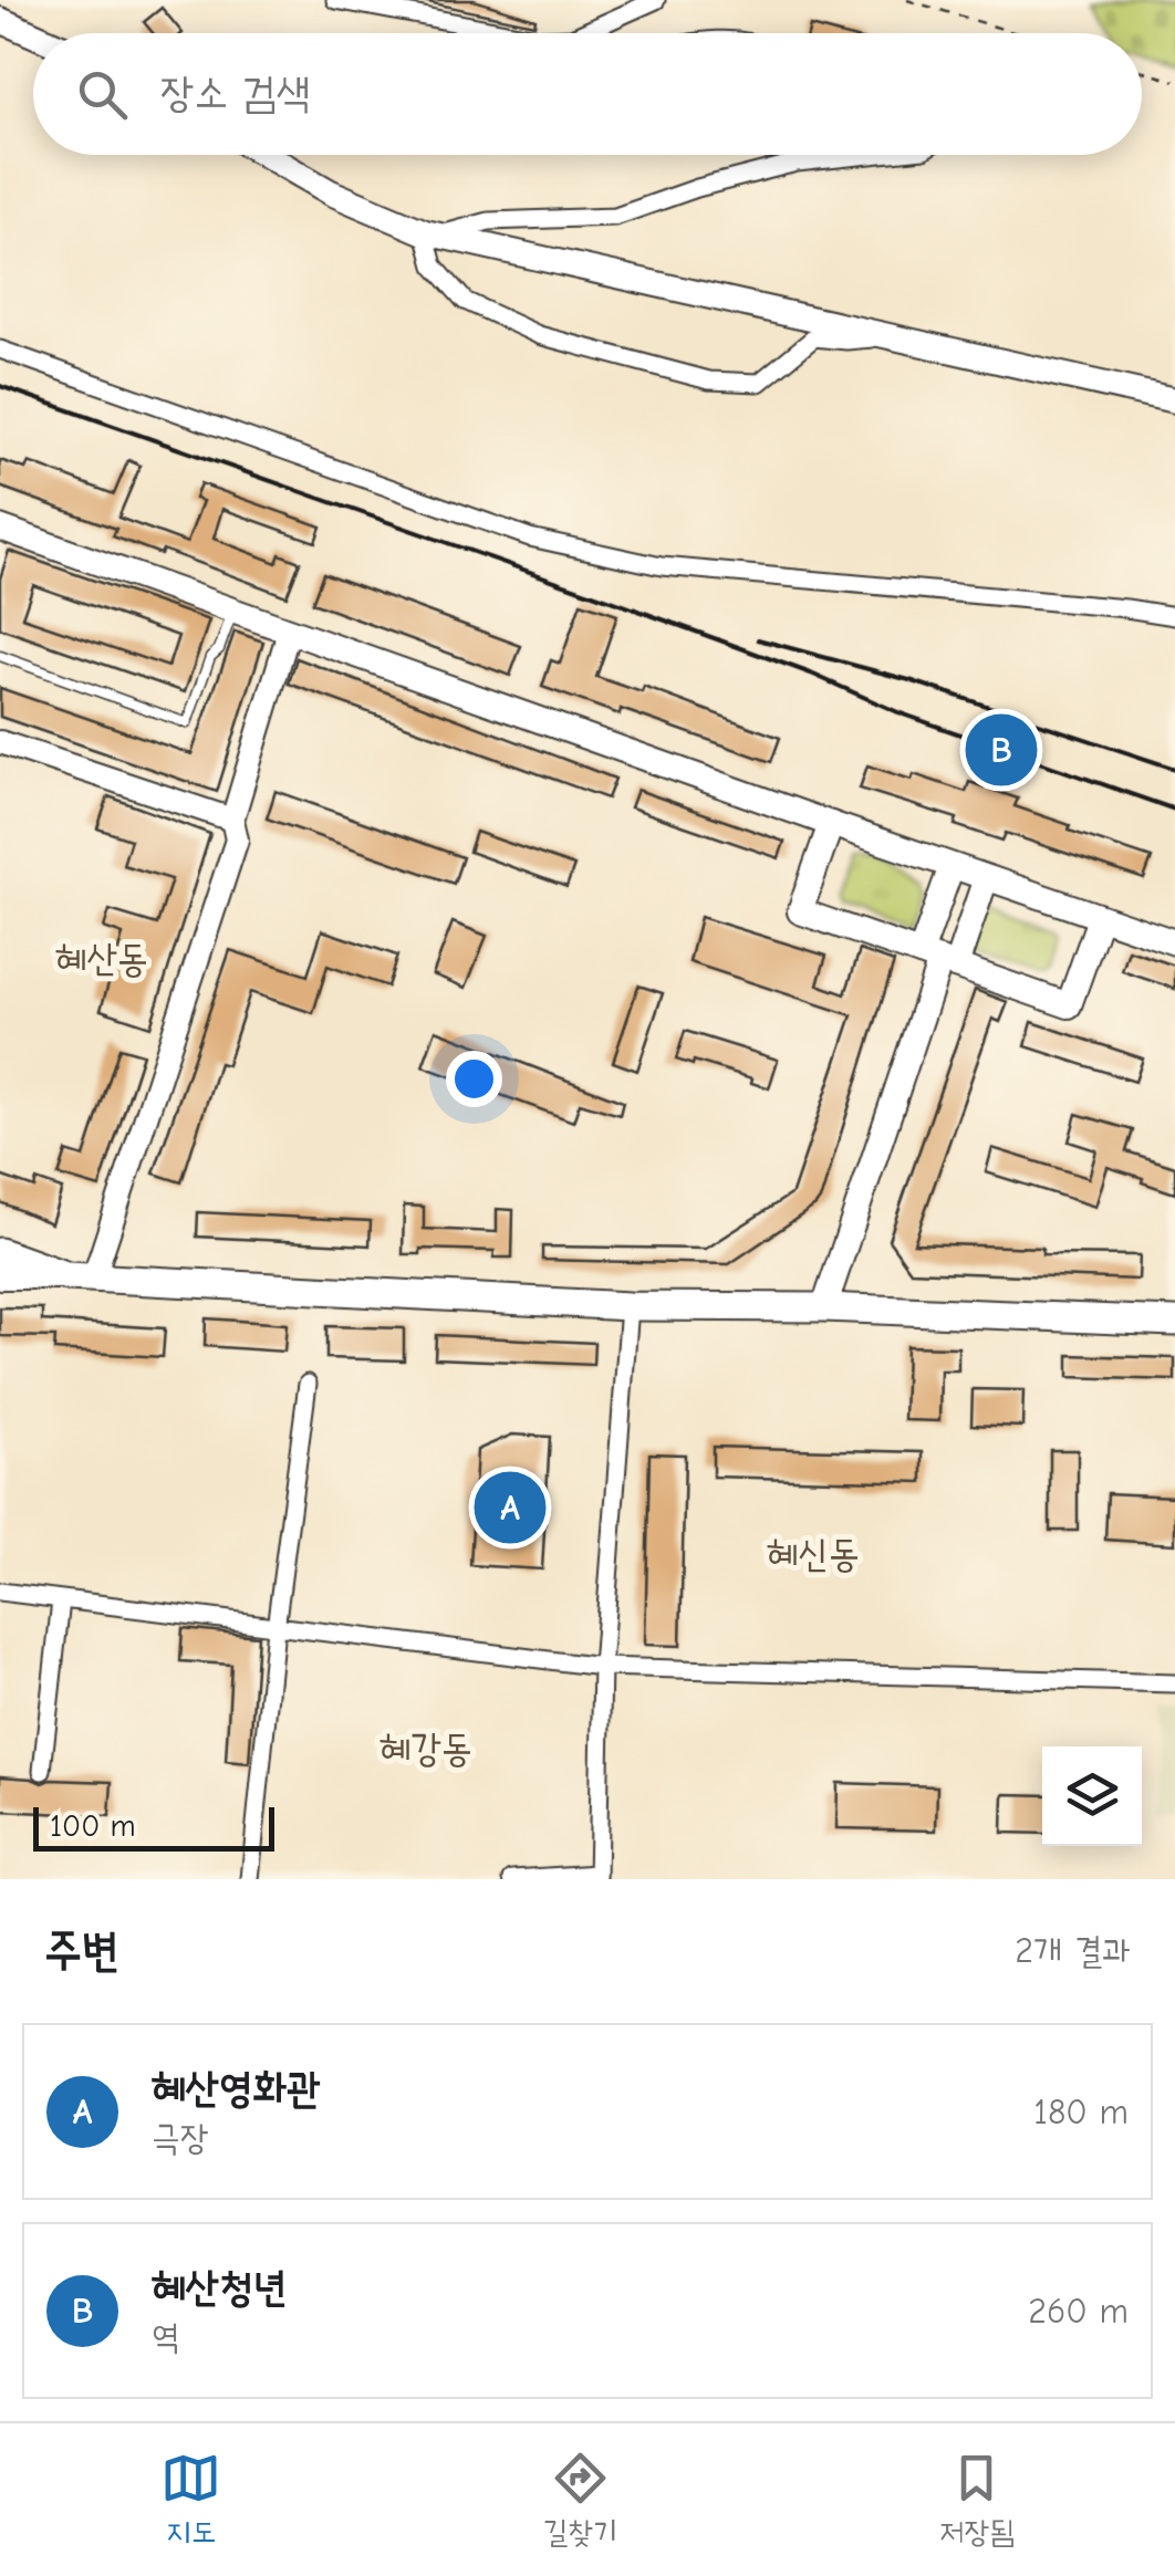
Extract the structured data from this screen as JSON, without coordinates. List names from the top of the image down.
{
  "districts": ["혜산동", "혜신동", "혜강동"],
  "scale_bar": "100 m",
  "page": {
    "search": "장소 검색",
    "pins": ["B", "A"],
    "scale": "100 m",
    "heading": ["주변", "2개 결과"],
    "list": [
      {
        "mark": "A",
        "name": "혜산영화관",
        "note": "극장",
        "value": "180 m"
      },
      {
        "mark": "B",
        "name": "혜산청년",
        "note": "역",
        "value": "260 m"
      }
    ],
    "nav": ["지도", "길찾기", "저장됨"]
  }
}
